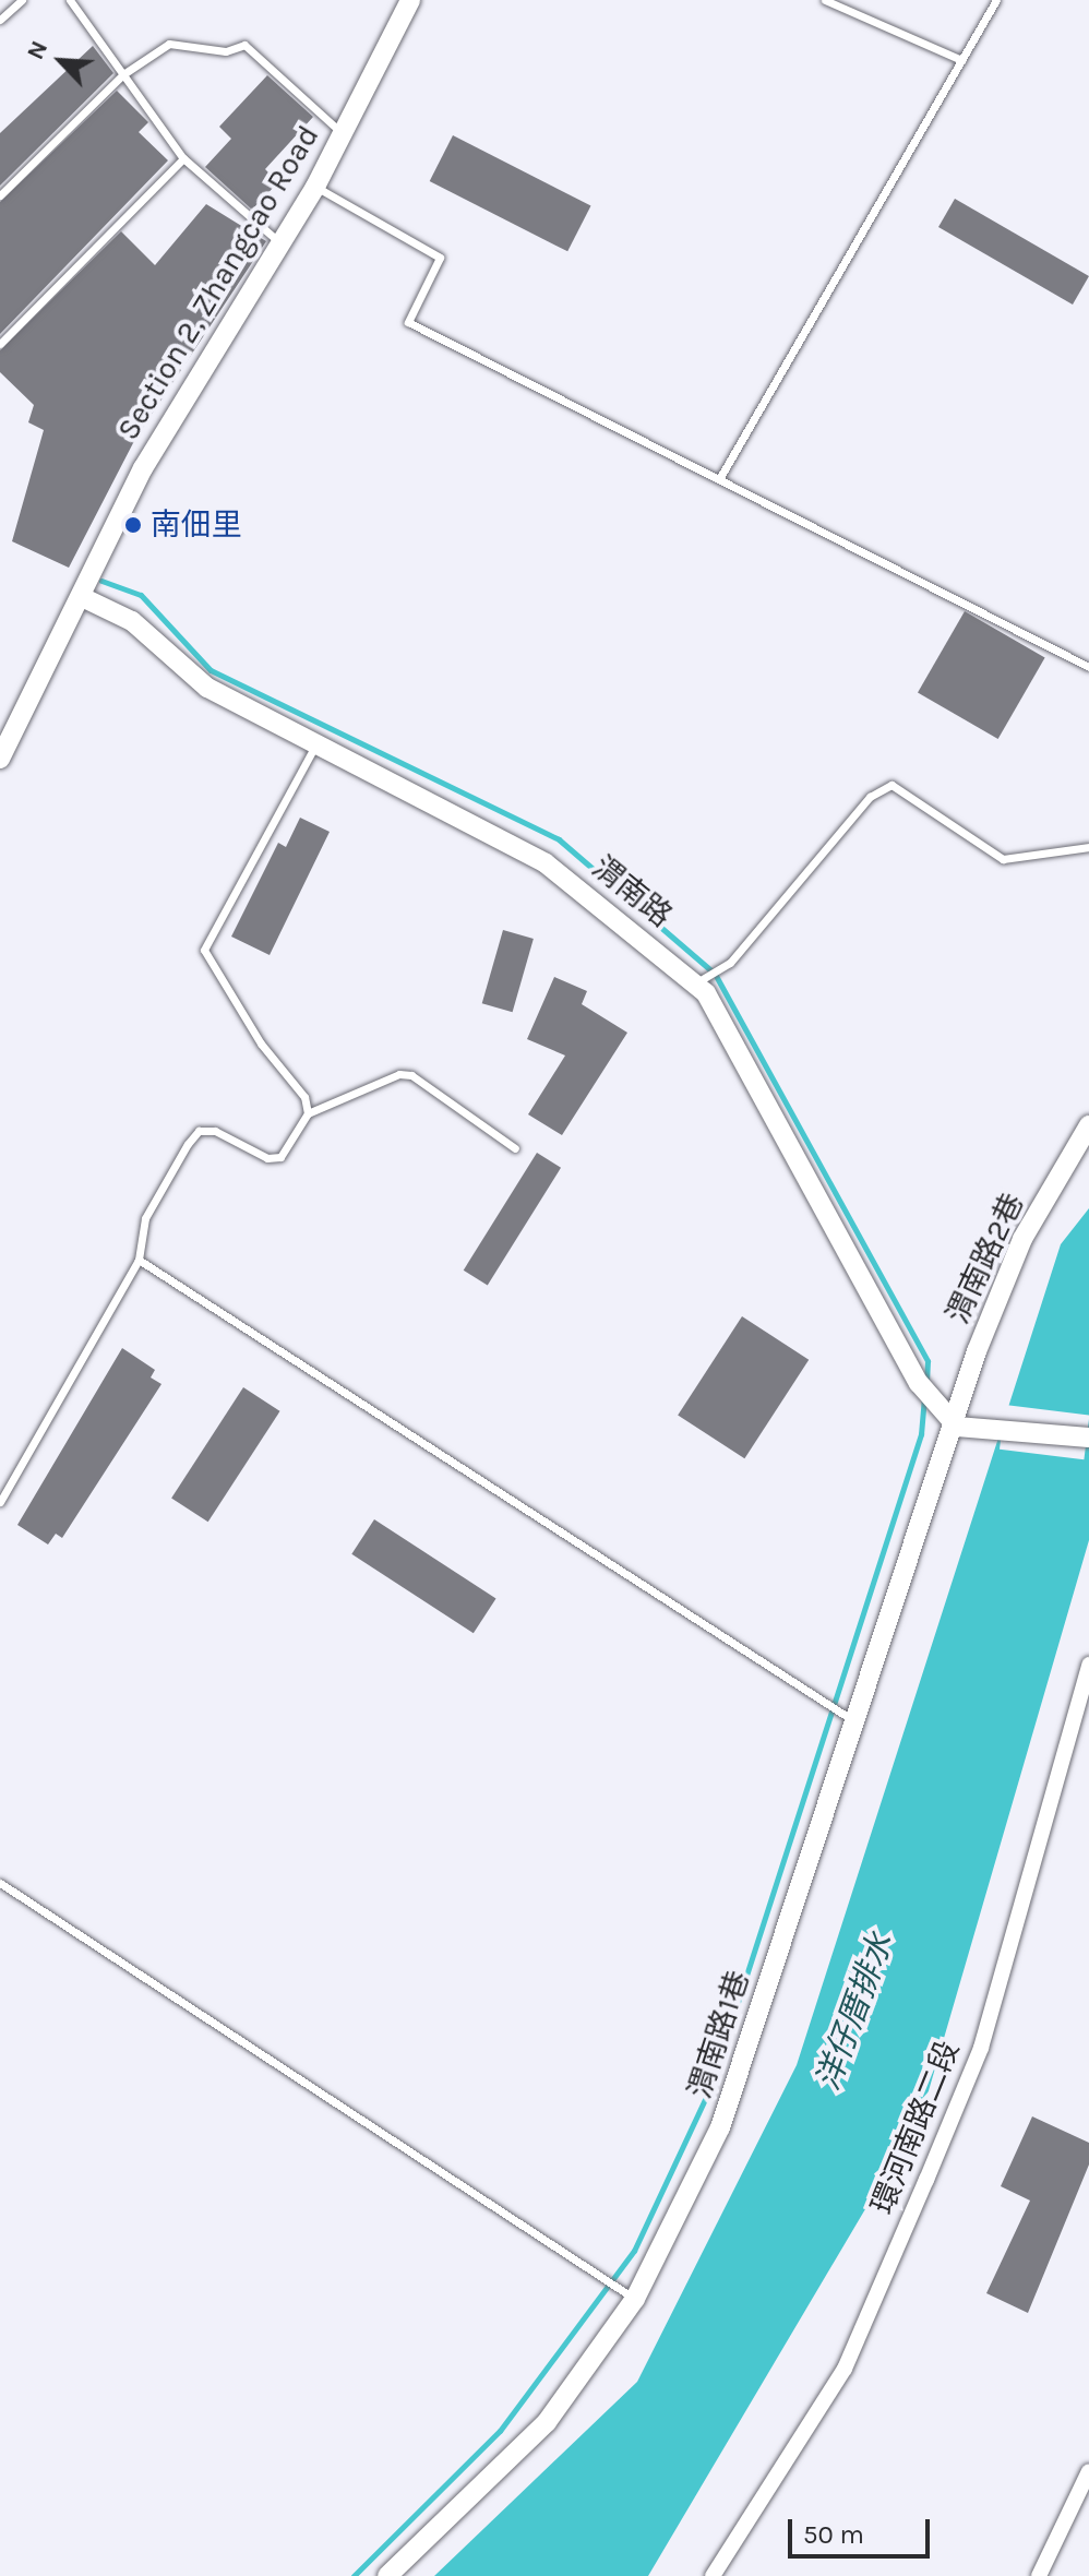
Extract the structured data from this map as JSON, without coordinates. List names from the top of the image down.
{
  "streets": {
    "street": [
      "Section 2, Zhangcao Road",
      "渭南路",
      "渭南路2巷",
      "渭南路1巷",
      "環河南路二段"
    ]
  },
  "crossings": [
    ["Section 2, Zhangcao Road", "渭南路"],
    ["渭南路", "渭南路2巷"],
    ["渭南路", "渭南路1巷"],
    ["渭南路2巷", "渭南路1巷"]
  ],
  "water": ["洋仔厝排水"],
  "places": ["南佃里"],
  "scale_bar": "50 m",
  "north": "top left"
}
